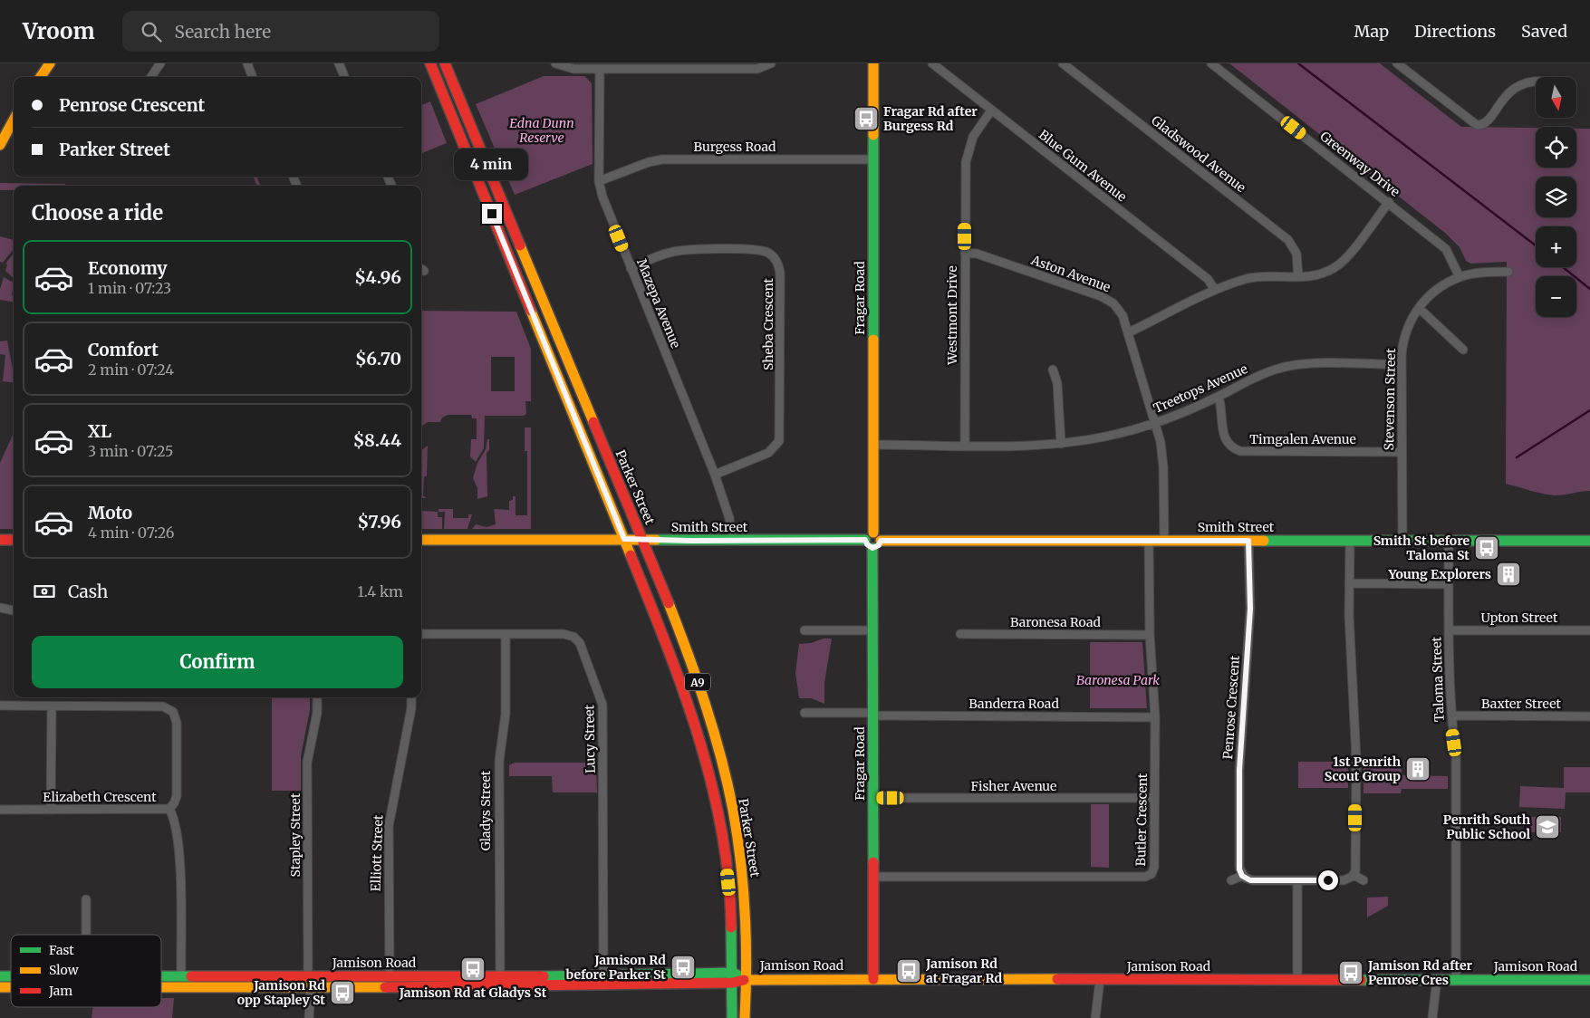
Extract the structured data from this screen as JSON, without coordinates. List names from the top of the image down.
{
  "streets": {
    "main road": [
      "Fragar Road",
      "Parker Street",
      "Smith Street",
      "A9",
      "Gladys Street",
      "Elliott Street",
      "Jamison Road"
    ],
    "street": [
      "Burgess Road",
      "Gladswood Avenue",
      "Greenway Drive",
      "Blue Gum Avenue",
      "Aston Avenue",
      "Mazepa Avenue",
      "Westmont Drive",
      "Sheba Crescent",
      "Treetops Avenue",
      "Stevenson Street",
      "Timgalen Avenue",
      "Upton Street",
      "Baronesa Road",
      "Taloma Street",
      "Banderra Road",
      "Baxter Street",
      "Penrose Crescent",
      "Lucy Street",
      "Fisher Avenue",
      "Elizabeth Crescent",
      "Butler Crescent",
      "Stapley Street"
    ]
  },
  "crossings": [
    ["Burgess Road", "Fragar Road"],
    ["Burgess Road", "Mazepa Avenue"],
    ["Greenway Drive", "Stevenson Street"],
    ["Blue Gum Avenue", "Westmont Drive"],
    ["Aston Avenue", "Westmont Drive"],
    ["Aston Avenue", "Treetops Avenue"],
    ["Aston Avenue", "Smith Street"],
    ["Fragar Road", "Treetops Avenue"],
    ["Fragar Road", "Smith Street"],
    ["Fragar Road", "Banderra Road"],
    ["Fragar Road", "Fisher Avenue"],
    ["Fragar Road", "Butler Crescent"],
    ["Fragar Road", "Jamison Road"],
    ["Mazepa Avenue", "Sheba Crescent"],
    ["Mazepa Avenue", "Smith Street"],
    ["Westmont Drive", "Treetops Avenue"],
    ["Treetops Avenue", "Stevenson Street"],
    ["Treetops Avenue", "Timgalen Avenue"],
    ["Stevenson Street", "Timgalen Avenue"],
    ["Stevenson Street", "Smith Street"],
    ["Parker Street", "Smith Street"],
    ["Parker Street", "Jamison Road"],
    ["Smith Street", "Taloma Street"],
    ["Smith Street", "A9"],
    ["Smith Street", "Penrose Crescent"],
    ["Smith Street", "Butler Crescent"],
    ["Upton Street", "Taloma Street"],
    ["Baronesa Road", "Butler Crescent"],
    ["Taloma Street", "Baxter Street"],
    ["Taloma Street", "Jamison Road"],
    ["A9", "Jamison Road"],
    ["Banderra Road", "Butler Crescent"],
    ["Lucy Street", "Gladys Street"],
    ["Lucy Street", "Jamison Road"],
    ["Fisher Avenue", "Butler Crescent"],
    ["Gladys Street", "Jamison Road"],
    ["Stapley Street", "Jamison Road"],
    ["Elliott Street", "Jamison Road"]
  ],
  "parks": ["Edna Dunn Reserve", "Baronesa Park"],
  "places": {
    "bus stop": [
      "Fragar Rd after Burgess Rd",
      "Smith St before Taloma St",
      "Jamison Rd before Parker St",
      "Jamison Rd at Gladys St",
      "Jamison Rd at Fragar Rd",
      "Jamison Rd after Penrose Cres",
      "Jamison Rd opp Stapley St"
    ],
    "building": ["Young Explorers", "1st Penrith Scout Group"],
    "school or university": ["Penrith South Public School"]
  },
  "legend": ["Fast", "Slow", "Jam"],
  "north": "bottom",
  "page": {
    "header": "Vroom",
    "search": "Search here",
    "nav": ["Map", "Directions", "Saved"],
    "map_buttons": ["+", "−"],
    "banner": ["Penrose Crescent", "Parker Street"],
    "bubble": "4 min",
    "heading": "Choose a ride",
    "list": [
      {
        "name": "Economy",
        "note": "1 min · 07:23",
        "value": "$4.96"
      },
      {
        "name": "Comfort",
        "note": "2 min · 07:24",
        "value": "$6.70"
      },
      {
        "name": "XL",
        "note": "3 min · 07:25",
        "value": "$8.44"
      },
      {
        "name": "Moto",
        "note": "4 min · 07:26",
        "value": "$7.96"
      }
    ],
    "pay": ["Cash", "1.4 km"],
    "buttons": "Confirm"
  }
}
